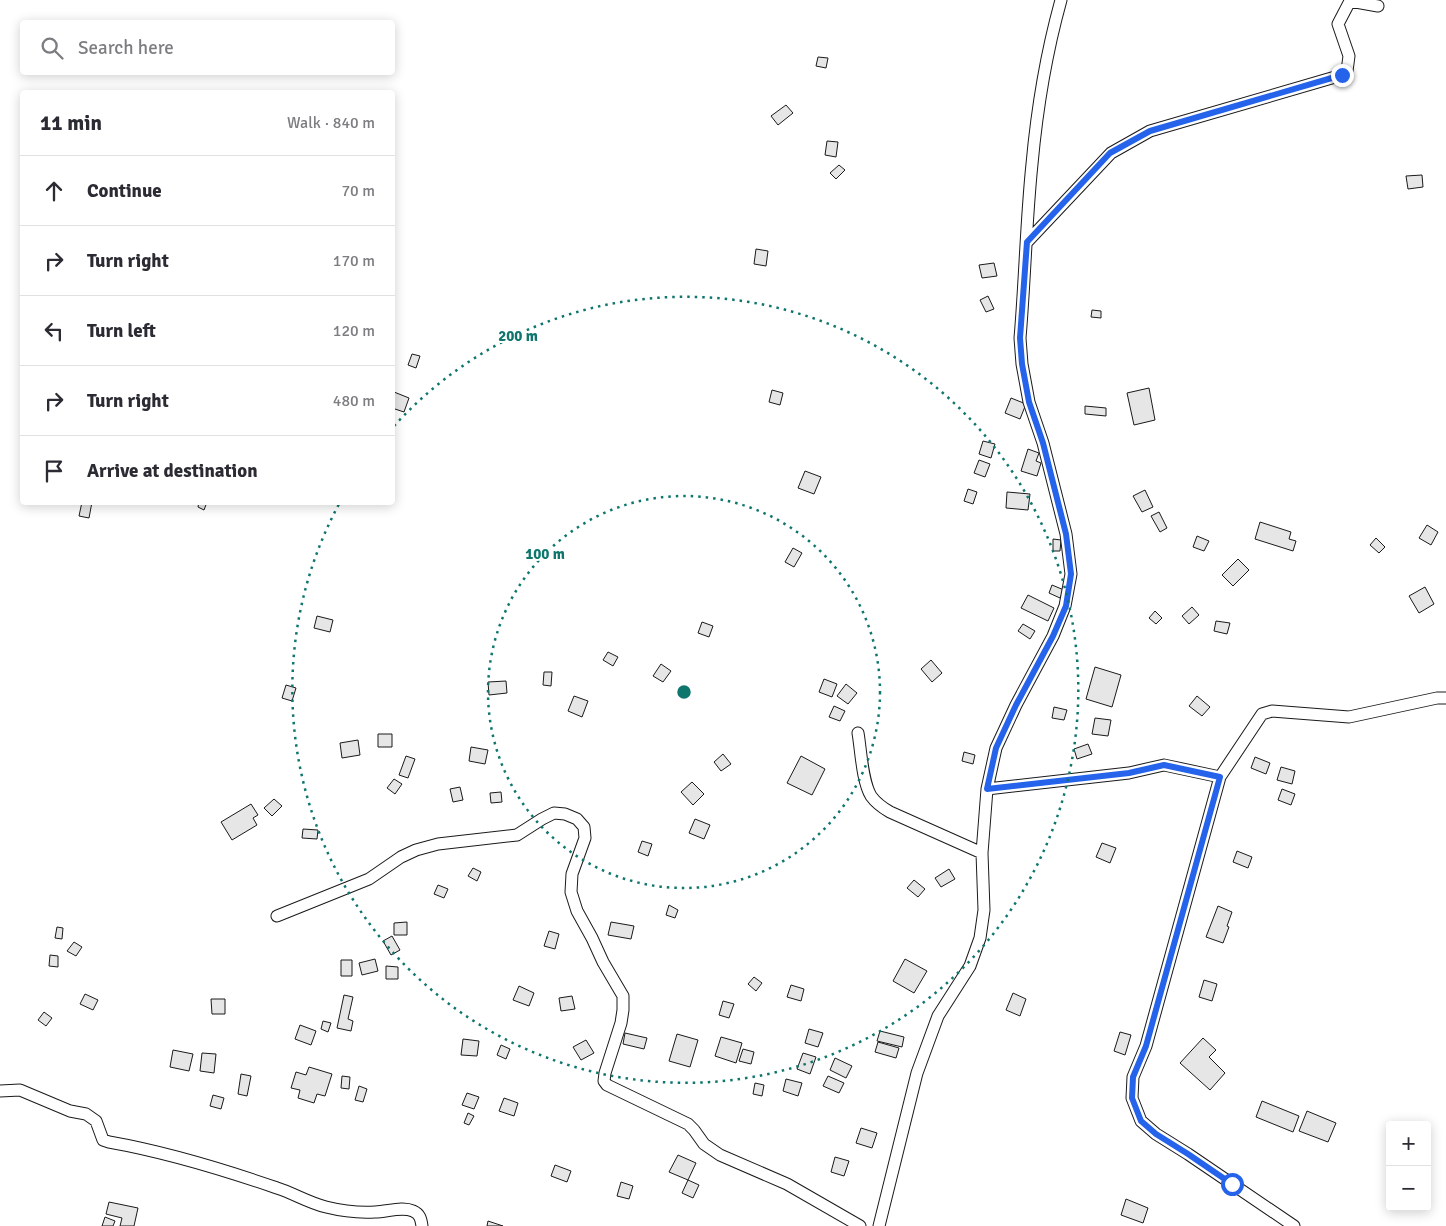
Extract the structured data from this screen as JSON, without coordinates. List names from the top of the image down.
{
  "page": {
    "search": "Search here",
    "heading": ["11 min", "Walk · 840 m"],
    "list": [
      ["Continue", "70 m"],
      ["Turn right", "170 m"],
      ["Turn left", "120 m"],
      ["Turn right", "480 m"],
      "Arrive at destination"
    ],
    "map_buttons": ["+", "−"]
  },
  "rings": ["200 m", "100 m"]
}
